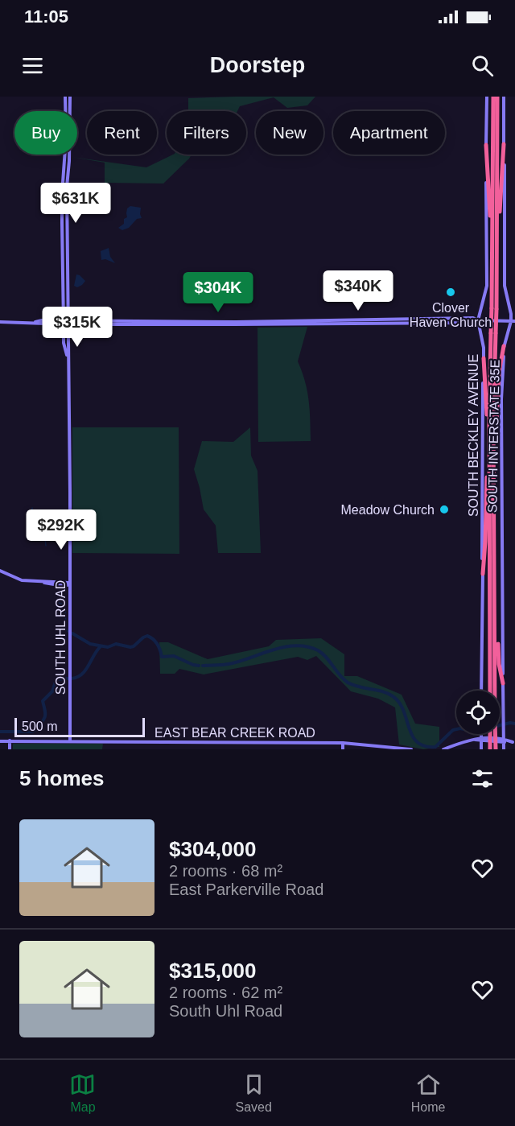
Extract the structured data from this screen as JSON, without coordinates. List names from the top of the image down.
{
  "streets": {
    "main road": [
      "SOUTH BECKLEY AVENUE",
      "SOUTH INTERSTATE 35E",
      "SOUTH UHL ROAD",
      "EAST BEAR CREEK ROAD"
    ]
  },
  "crossings": [
    ["SOUTH UHL ROAD", "EAST BEAR CREEK ROAD"]
  ],
  "places": ["Clover Haven Church", "Meadow Church"],
  "scale_bar": "500 m",
  "page": {
    "status": "11:05",
    "header": "Doorstep",
    "chip": [
      "Buy",
      "Rent",
      "Filters",
      "New",
      "Apartment"
    ],
    "price": [
      "$631K",
      "$340K",
      "$304K",
      "$315K",
      "$292K"
    ],
    "scale": "500 m",
    "heading": "5 homes",
    "list": [
      {
        "name": "$304,000",
        "note": "2 rooms · 68 m² · East Parkerville Road"
      },
      {
        "name": "$315,000",
        "note": "2 rooms · 62 m² · South Uhl Road"
      }
    ],
    "tabs": ["Map", "Saved", "Home"]
  }
}
